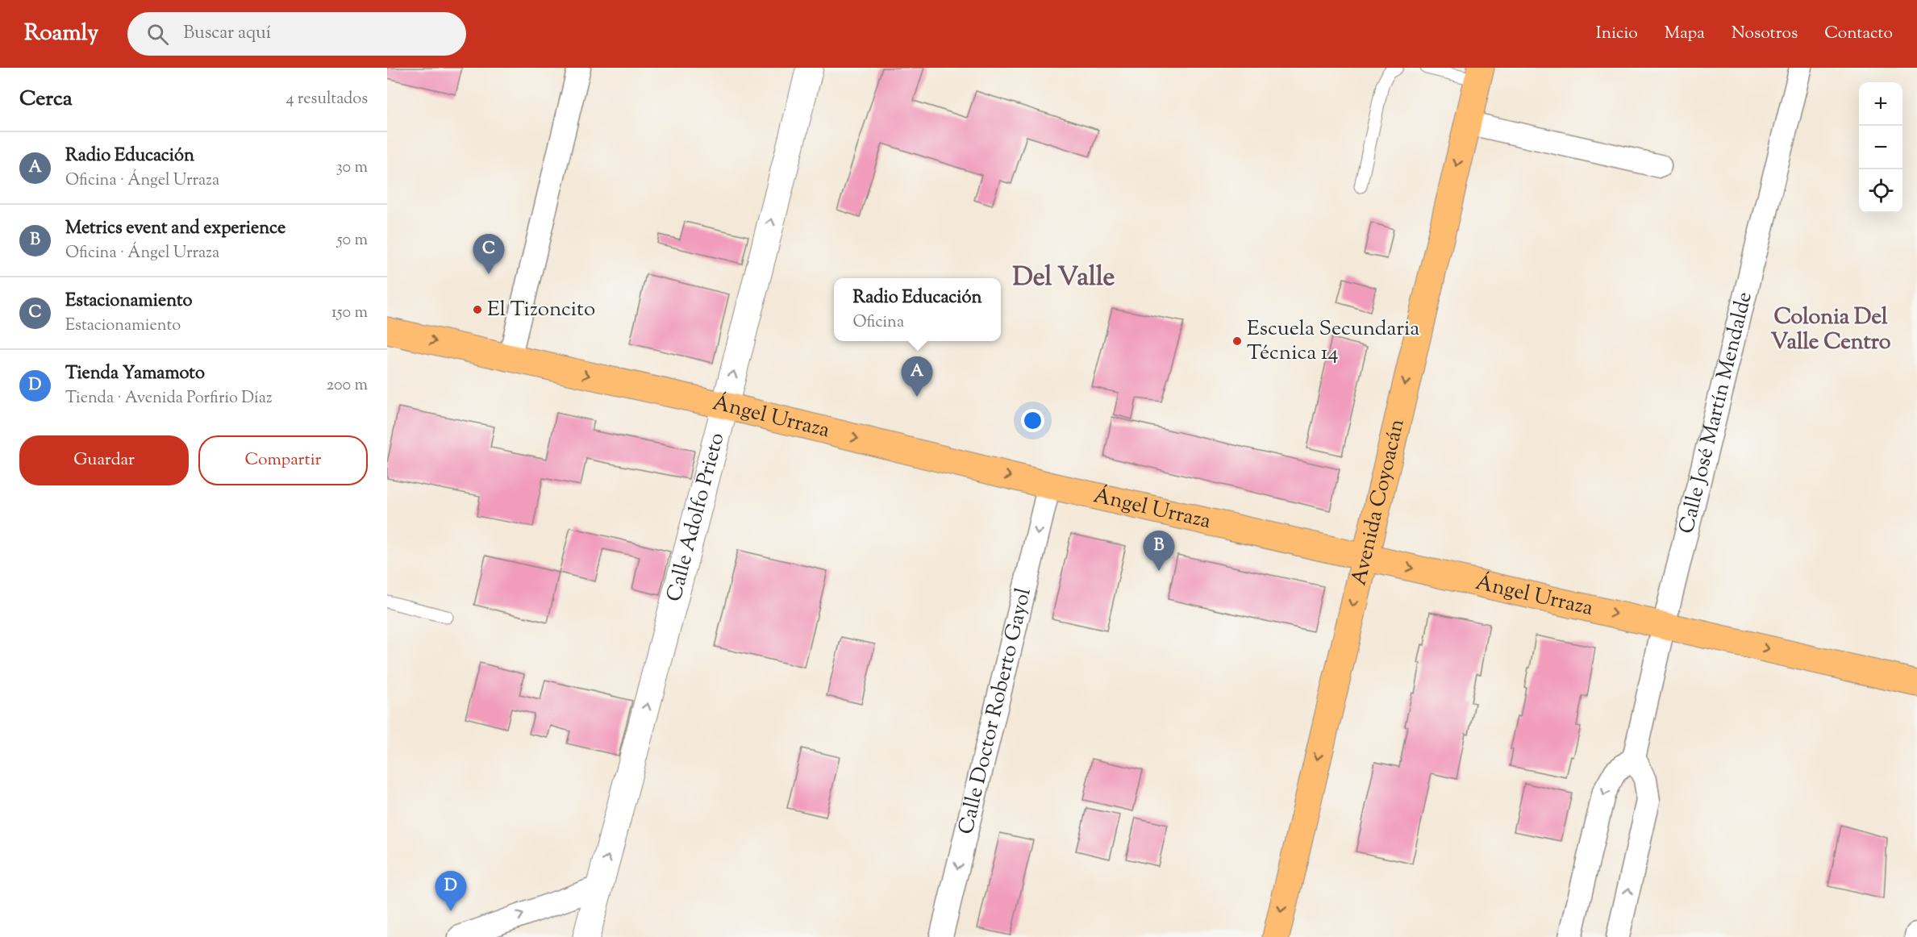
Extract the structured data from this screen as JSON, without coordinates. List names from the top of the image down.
{
  "streets": {
    "main road": ["Ángel Urraza", "Avenida Coyoacán"],
    "street": ["Calle José Martín Mendalde", "Calle Adolfo Prieto", "Calle Doctor Roberto Gayol"]
  },
  "crossings": [
    ["Calle José Martín Mendalde", "Ángel Urraza"],
    ["Ángel Urraza", "Avenida Coyoacán"],
    ["Ángel Urraza", "Calle Adolfo Prieto"],
    ["Ángel Urraza", "Calle Doctor Roberto Gayol"]
  ],
  "one_way": ["Ángel Urraza", "Avenida Coyoacán", "Calle Doctor Roberto Gayol"],
  "districts": ["Del Valle", "Colonia Del Valle Centro"],
  "places": ["El Tizoncito", "Escuela Secundaria Técnica 14"],
  "page": {
    "header": "Roamly",
    "search": "Buscar aquí",
    "nav": [
      "Inicio",
      "Mapa",
      "Nosotros",
      "Contacto"
    ],
    "heading": ["Cerca", "4 resultados"],
    "map_buttons": ["+", "−"],
    "list": [
      {
        "mark": "A",
        "name": "Radio Educación",
        "note": "Oficina · Ángel Urraza",
        "value": "30 m"
      },
      {
        "mark": "B",
        "name": "Metrics event and experience",
        "note": "Oficina · Ángel Urraza",
        "value": "50 m"
      },
      {
        "mark": "C",
        "name": "Estacionamiento",
        "note": "Estacionamiento",
        "value": "150 m"
      },
      {
        "mark": "D",
        "name": "Tienda Yamamoto",
        "note": "Tienda · Avenida Porfirio Díaz",
        "value": "200 m"
      }
    ],
    "pins": [
      "C",
      "A",
      "B",
      "D"
    ],
    "popup": ["Radio Educación", "Oficina"],
    "buttons": ["Guardar", "Compartir"]
  }
}
